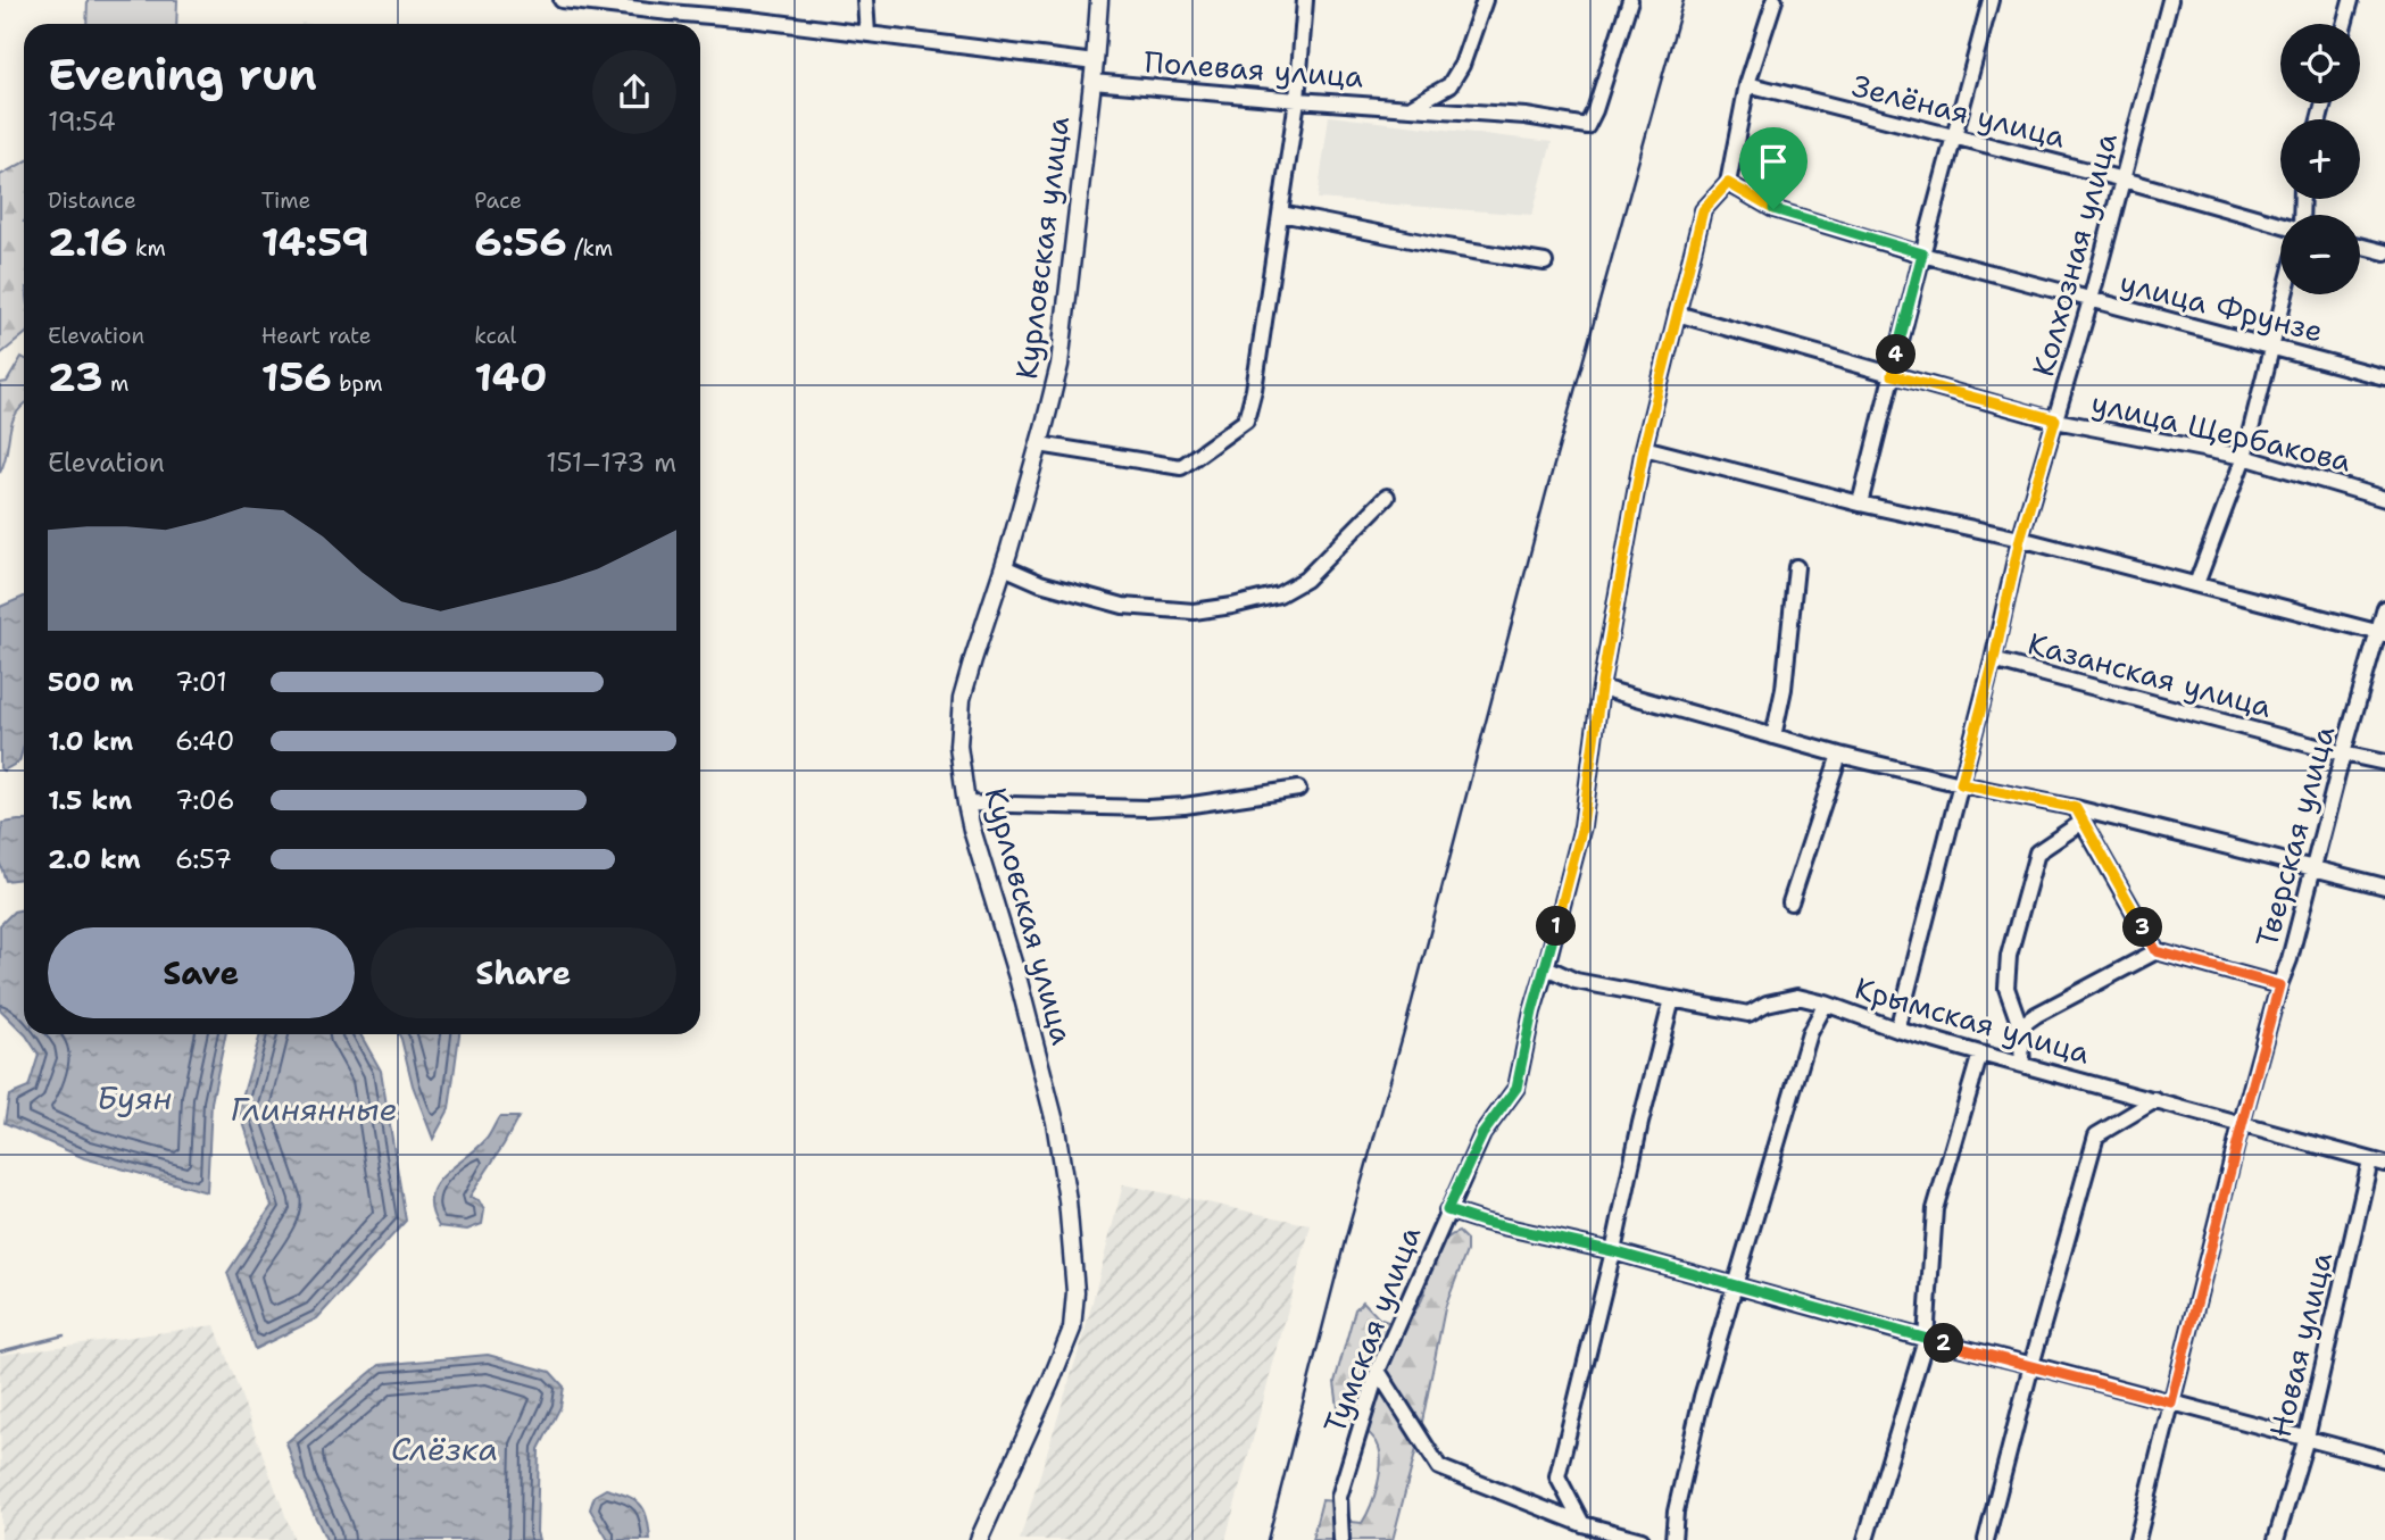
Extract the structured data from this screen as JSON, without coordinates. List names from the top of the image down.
{
  "streets": {
    "main road": ["Курловская улица"],
    "street": [
      "Полевая улица",
      "Зелёная улица",
      "Колхозная улица",
      "улица Фрунзе",
      "улица Щербакова",
      "Казанская улица",
      "Тверская улица",
      "Крымская улица",
      "Тумская улица",
      "Новая улица"
    ]
  },
  "crossings": [
    ["Полевая улица", "Курловская улица"],
    ["Зелёная улица", "Колхозная улица"],
    ["Колхозная улица", "улица Фрунзе"],
    ["Колхозная улица", "улица Щербакова"],
    ["Колхозная улица", "Казанская улица"],
    ["Колхозная улица", "Крымская улица"],
    ["улица Фрунзе", "Тумская улица"],
    ["улица Щербакова", "Тумская улица"],
    ["Казанская улица", "Тверская улица"],
    ["Тверская улица", "Крымская улица"],
    ["Крымская улица", "Тумская улица"],
    ["Крымская улица", "Новая улица"]
  ],
  "water": ["Буян", "Глинянные", "Слёзка"],
  "page": {
    "map_buttons": ["+", "−"],
    "heading": ["Evening run", "19:54"],
    "stats": [
      ["Distance", "2.16 km"],
      ["Time", "14:59"],
      ["Pace", "6:56 /km"],
      ["Elevation", "23 m"],
      ["Heart rate", "156 bpm"],
      ["kcal", "140"]
    ],
    "pins": [
      "4",
      "1",
      "3",
      "2"
    ],
    "chart": ["Elevation", "151–173 m"],
    "list": [
      {
        "name": "500 m",
        "note": "7:01"
      },
      {
        "name": "1.0 km",
        "note": "6:40"
      },
      {
        "name": "1.5 km",
        "note": "7:06"
      },
      {
        "name": "2.0 km",
        "note": "6:57"
      }
    ],
    "buttons": ["Save", "Share"]
  }
}
